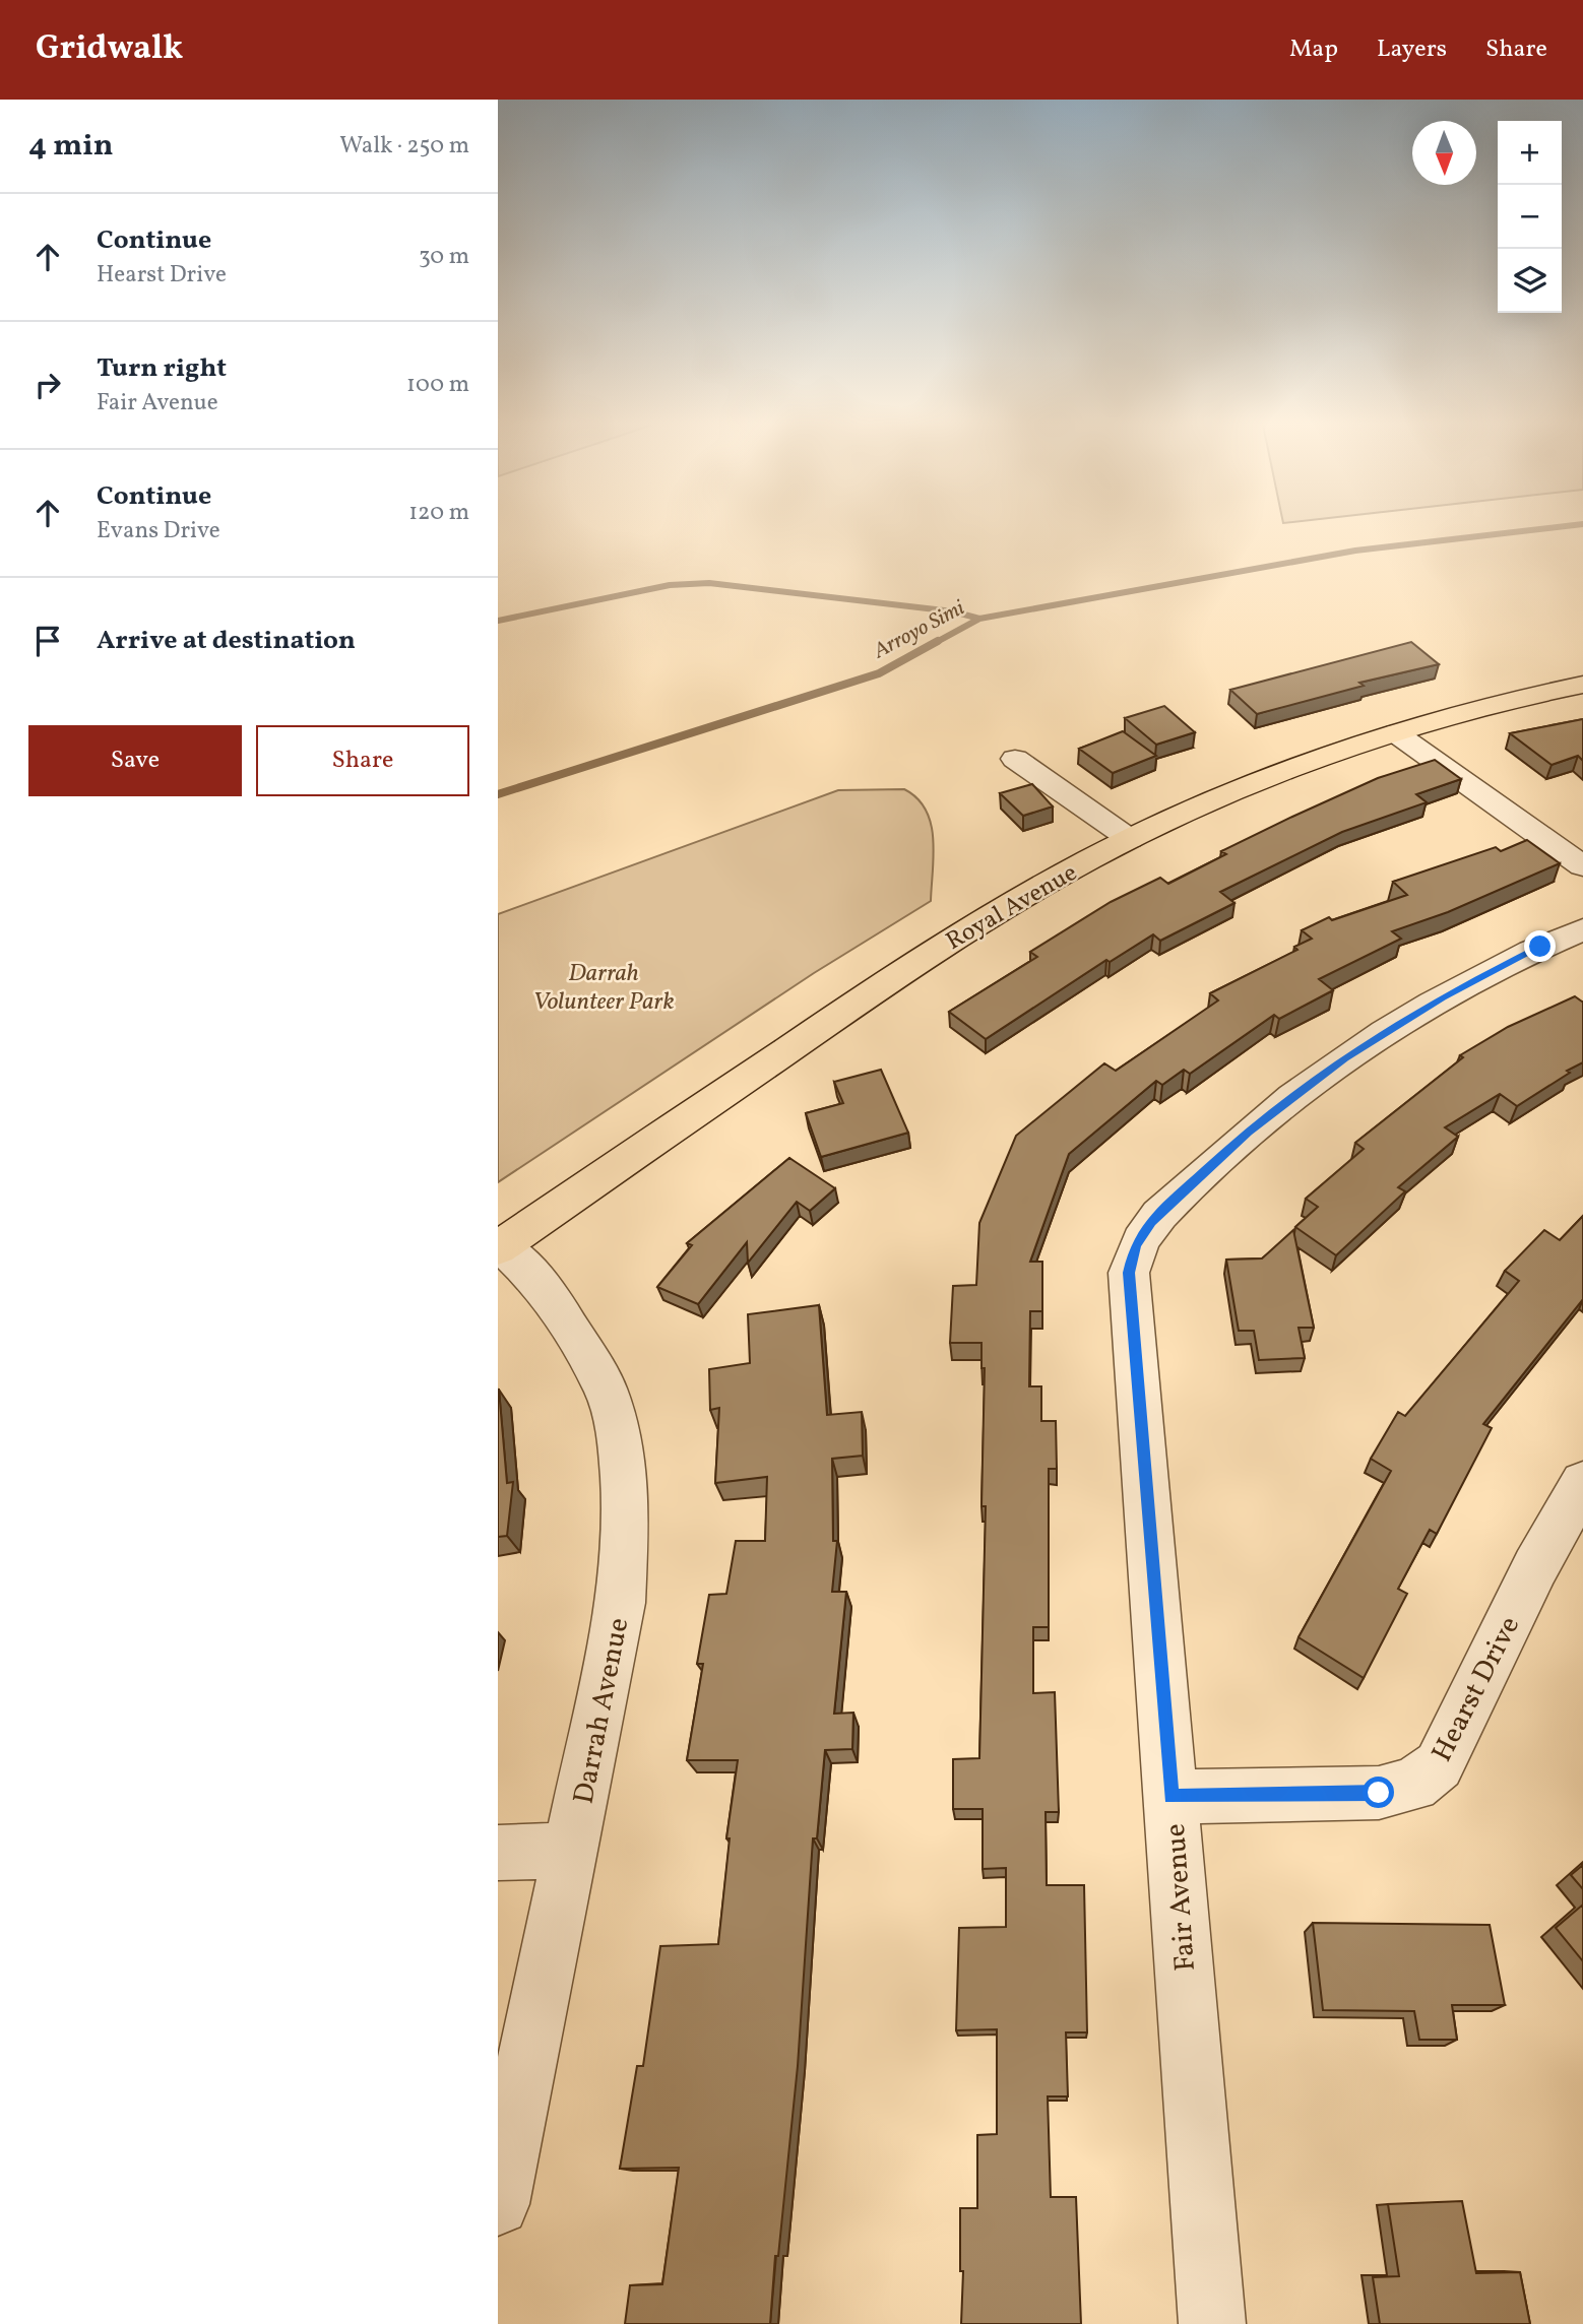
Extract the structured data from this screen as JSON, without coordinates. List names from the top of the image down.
{
  "streets": {
    "main road": ["Royal Avenue"],
    "street": ["Hearst Drive", "Darrah Avenue", "Fair Avenue"]
  },
  "crossings": [
    ["Royal Avenue", "Darrah Avenue"],
    ["Hearst Drive", "Fair Avenue"]
  ],
  "water": ["Arroyo Simi"],
  "parks": ["Darrah Volunteer Park"],
  "north": "bottom",
  "page": {
    "header": "Gridwalk",
    "nav": ["Map", "Layers", "Share"],
    "heading": ["4 min", "Walk · 250 m"],
    "map_buttons": ["+", "−"],
    "list": [
      ["Continue", "Hearst Drive", "30 m"],
      ["Turn right", "Fair Avenue", "100 m"],
      ["Continue", "Evans Drive", "120 m"],
      "Arrive at destination"
    ],
    "buttons": ["Save", "Share"]
  }
}
